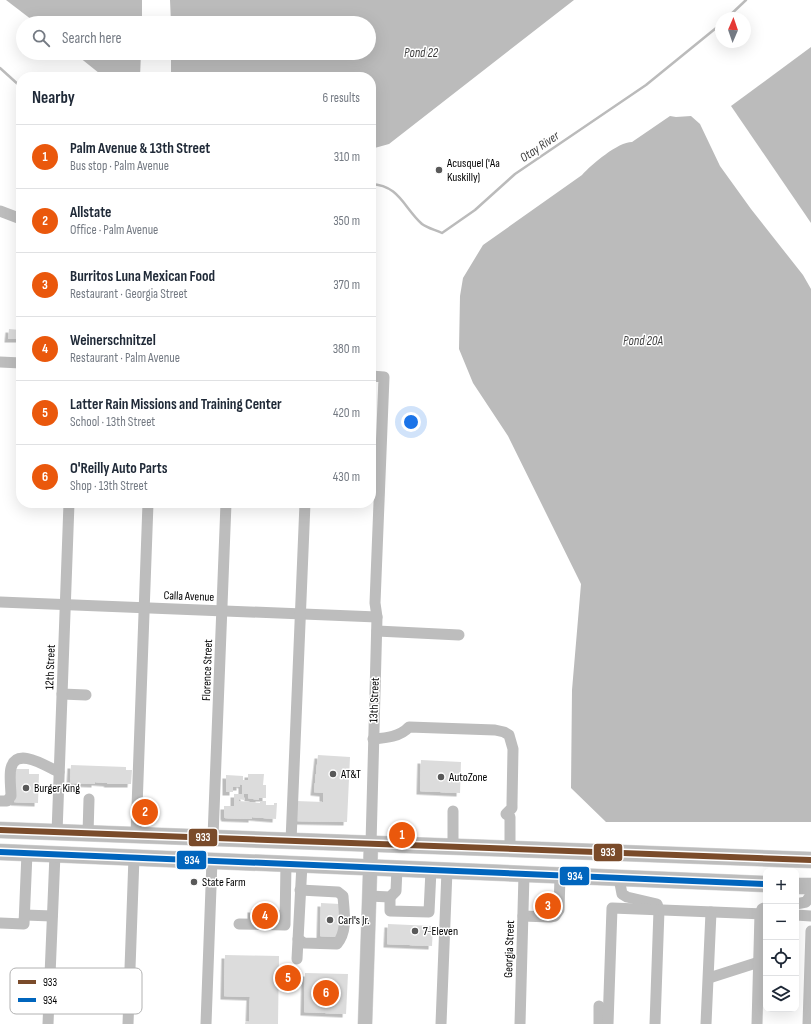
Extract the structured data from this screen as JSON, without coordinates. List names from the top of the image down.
{
  "streets": {
    "main road": ["13th Street"],
    "street": [
      "Calla Avenue",
      "12th Street",
      "Florence Street",
      "Georgia Street"
    ]
  },
  "crossings": [
    ["Calla Avenue", "12th Street"],
    ["Calla Avenue", "Florence Street"],
    ["Calla Avenue", "13th Street"]
  ],
  "water": ["Pond 22", "Otay River", "Pond 20A"],
  "places": [
    "Acusquel ('Aa Kuskilly)",
    "AT&T",
    "AutoZone",
    "Burger King",
    "State Farm",
    "Carl's Jr.",
    "7-Eleven"
  ],
  "lines": ["transit line 933", "transit line 934"],
  "legend": ["933", "934"],
  "north": "top",
  "page": {
    "search": "Search here",
    "heading": ["Nearby", "6 results"],
    "list": [
      {
        "mark": "1",
        "name": "Palm Avenue & 13th Street",
        "note": "Bus stop · Palm Avenue",
        "value": "310 m"
      },
      {
        "mark": "2",
        "name": "Allstate",
        "note": "Office · Palm Avenue",
        "value": "350 m"
      },
      {
        "mark": "3",
        "name": "Burritos Luna Mexican Food",
        "note": "Restaurant · Georgia Street",
        "value": "370 m"
      },
      {
        "mark": "4",
        "name": "Weinerschnitzel",
        "note": "Restaurant · Palm Avenue",
        "value": "380 m"
      },
      {
        "mark": "5",
        "name": "Latter Rain Missions and Training Center",
        "note": "School · 13th Street",
        "value": "420 m"
      },
      {
        "mark": "6",
        "name": "O'Reilly Auto Parts",
        "note": "Shop · 13th Street",
        "value": "430 m"
      }
    ],
    "pins": [
      "2",
      "1",
      "3",
      "4",
      "5",
      "6"
    ],
    "map_buttons": ["+", "−"]
  }
}
